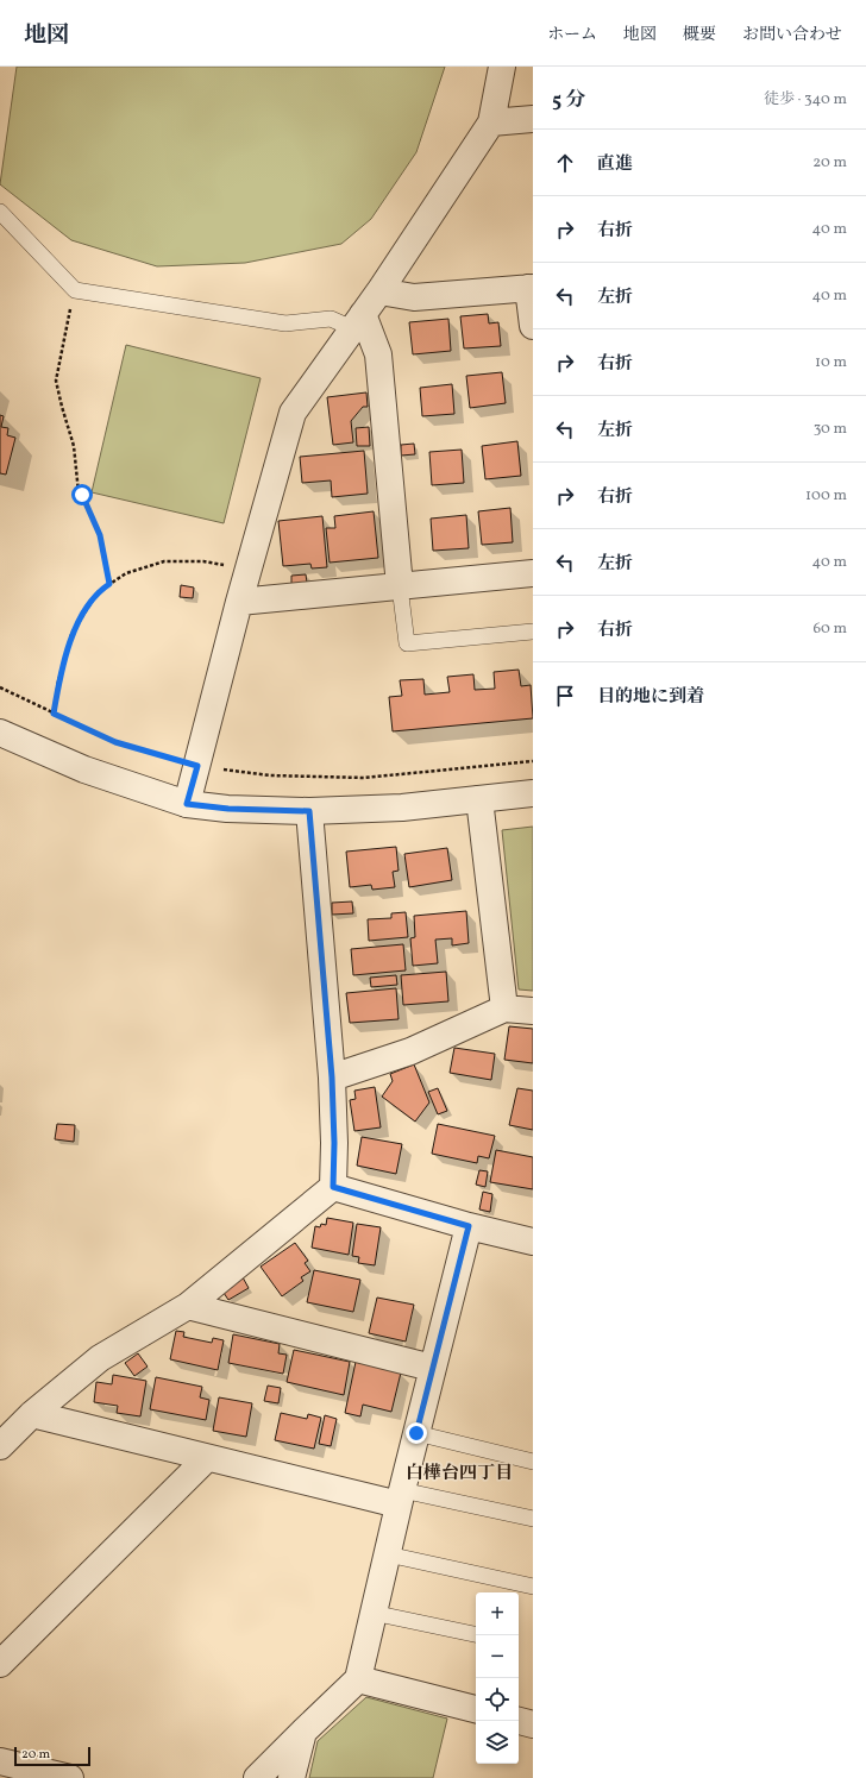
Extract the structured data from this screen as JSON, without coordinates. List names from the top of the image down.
{
  "districts": ["白樺台四丁目"],
  "scale_bar": "20 m",
  "page": {
    "header": "地図",
    "nav": [
      "ホーム",
      "地図",
      "概要",
      "お問い合わせ"
    ],
    "heading": ["5 分", "徒歩 · 340 m"],
    "list": [
      ["直進", "20 m"],
      ["右折", "40 m"],
      ["左折", "40 m"],
      ["右折", "10 m"],
      ["左折", "30 m"],
      ["右折", "100 m"],
      ["左折", "40 m"],
      ["右折", "60 m"],
      "目的地に到着"
    ],
    "map_buttons": ["+", "−"],
    "scale": "20 m"
  }
}
